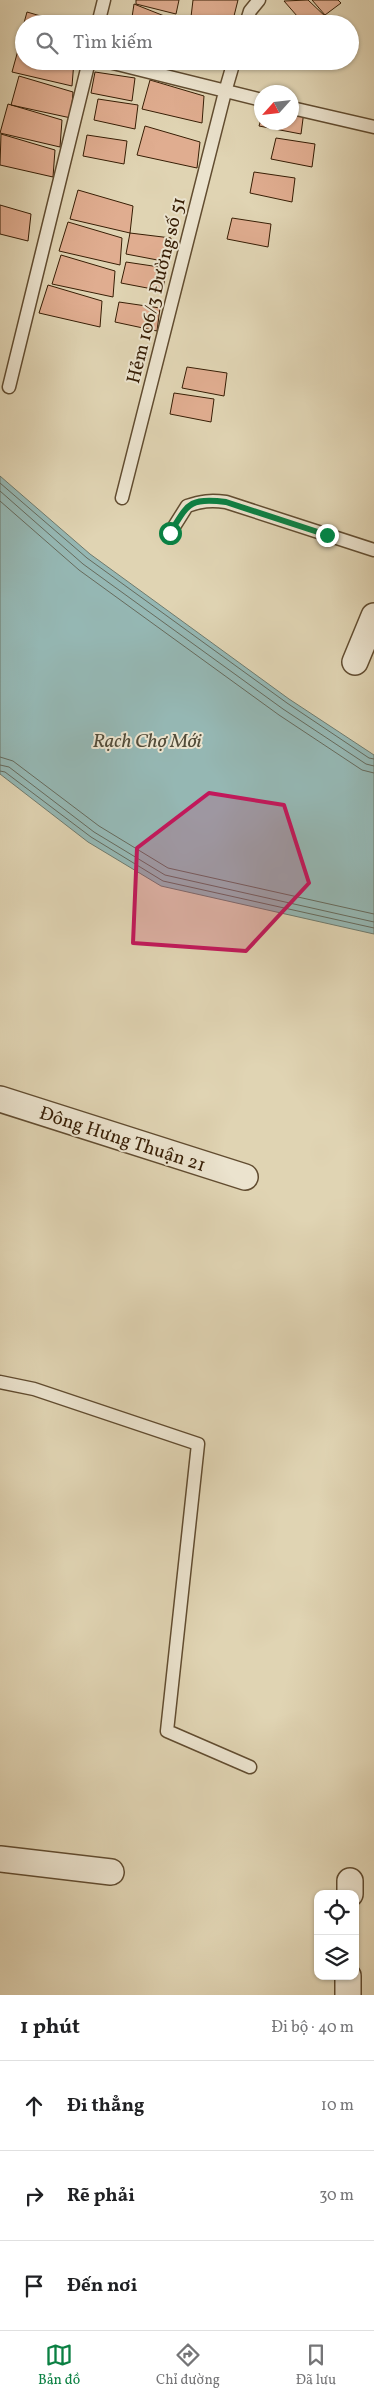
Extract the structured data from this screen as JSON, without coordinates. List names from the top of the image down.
{
  "streets": {
    "street": ["Đông Hưng Thuận 21"],
    "lane": ["Hẻm 106/3 Đường số 51"]
  },
  "water": ["Rạch Chợ Mới"],
  "north": "bottom left",
  "page": {
    "search": "Tìm kiếm",
    "heading": ["1 phút", "Đi bộ · 40 m"],
    "list": [
      ["Đi thẳng", "10 m"],
      ["Rẽ phải", "30 m"],
      "Đến nơi"
    ],
    "nav": ["Bản đồ", "Chỉ đường", "Đã lưu"]
  }
}
